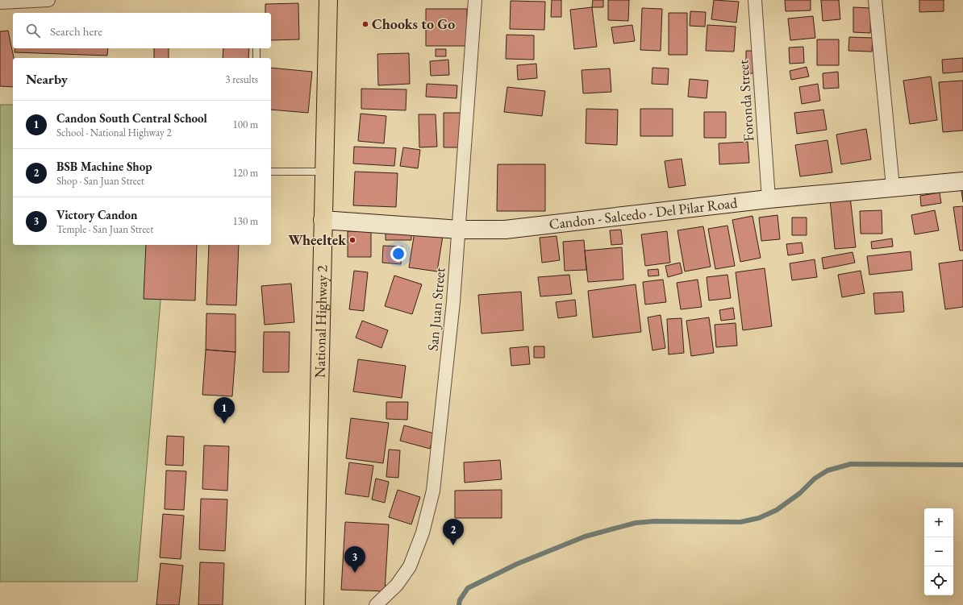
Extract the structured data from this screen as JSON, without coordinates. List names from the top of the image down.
{
  "streets": {
    "main road": ["Candon - Salcedo - Del Pilar Road", "National Highway 2"],
    "street": ["Foronda Street", "San Juan Street"]
  },
  "crossings": [
    ["Foronda Street", "Candon - Salcedo - Del Pilar Road"],
    ["Candon - Salcedo - Del Pilar Road", "San Juan Street"],
    ["Candon - Salcedo - Del Pilar Road", "National Highway 2"]
  ],
  "places": ["Chooks to Go", "Wheeltek"],
  "page": {
    "search": "Search here",
    "heading": ["Nearby", "3 results"],
    "list": [
      {
        "mark": "1",
        "name": "Candon South Central School",
        "note": "School · National Highway 2",
        "value": "100 m"
      },
      {
        "mark": "2",
        "name": "BSB Machine Shop",
        "note": "Shop · San Juan Street",
        "value": "120 m"
      },
      {
        "mark": "3",
        "name": "Victory Candon",
        "note": "Temple · San Juan Street",
        "value": "130 m"
      }
    ],
    "pins": ["1", "2", "3"],
    "map_buttons": ["+", "−"]
  }
}
